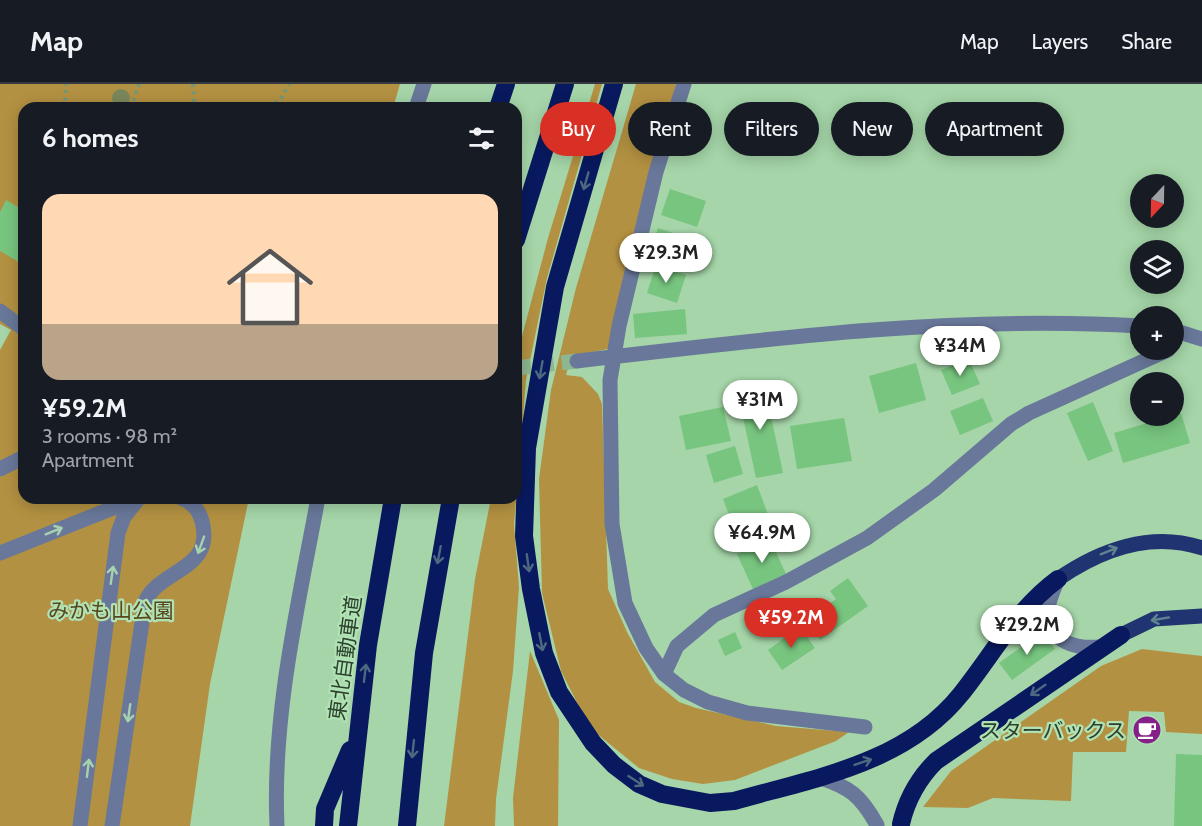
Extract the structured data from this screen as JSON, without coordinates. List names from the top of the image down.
{
  "streets": {
    "highway": ["東北自動車道"]
  },
  "parks": ["みかも山公園"],
  "places": {
    "cafe": ["スターバックス"]
  },
  "north": "bottom",
  "page": {
    "header": "Map",
    "nav": ["Map", "Layers", "Share"],
    "chip": [
      "Buy",
      "Rent",
      "Filters",
      "New",
      "Apartment"
    ],
    "heading": "6 homes",
    "map_buttons": ["+", "−"],
    "list": [
      {
        "name": "¥59.2M",
        "note": "3 rooms · 98 m² · Apartment"
      }
    ],
    "price": [
      "¥29.3M",
      "¥34M",
      "¥31M",
      "¥64.9M",
      "¥59.2M",
      "¥29.2M"
    ]
  }
}
